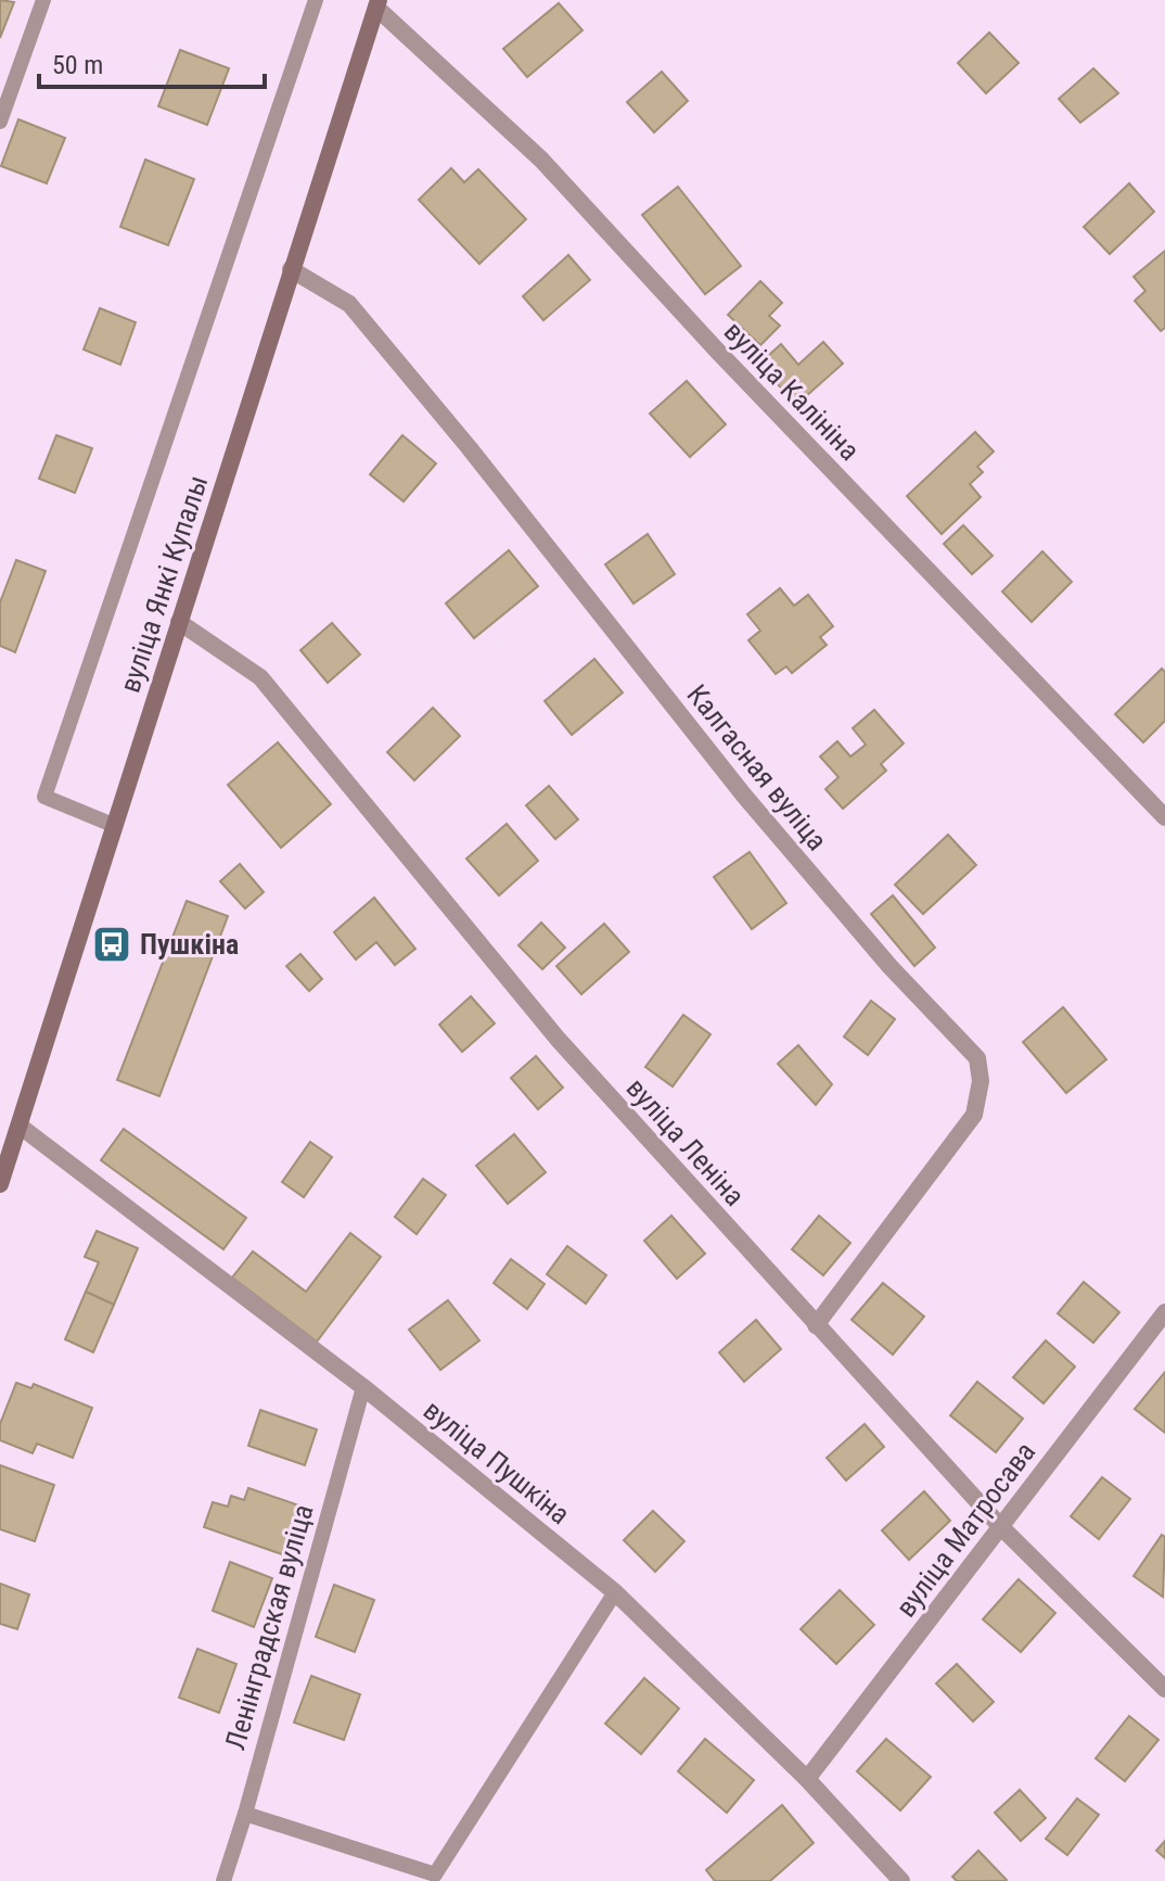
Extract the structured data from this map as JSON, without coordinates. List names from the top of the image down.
{
  "streets": {
    "street": [
      "вуліца Калініна",
      "вуліца Янкі Купалы",
      "Калгасная вуліца",
      "вуліца Леніна",
      "вуліца Пушкіна",
      "вуліца Матросава"
    ],
    "lane": ["Ленінградская вуліца"]
  },
  "crossings": [
    ["вуліца Калініна", "вуліца Янкі Купалы"],
    ["вуліца Янкі Купалы", "Калгасная вуліца"],
    ["вуліца Янкі Купалы", "вуліца Леніна"],
    ["вуліца Янкі Купалы", "вуліца Пушкіна"],
    ["Калгасная вуліца", "вуліца Леніна"],
    ["вуліца Леніна", "вуліца Матросава"],
    ["вуліца Пушкіна", "вуліца Матросава"],
    ["вуліца Пушкіна", "Ленінградская вуліца"]
  ],
  "places": {
    "bus stop": ["Пушкіна"]
  },
  "scale_bar": "50 m"
}
